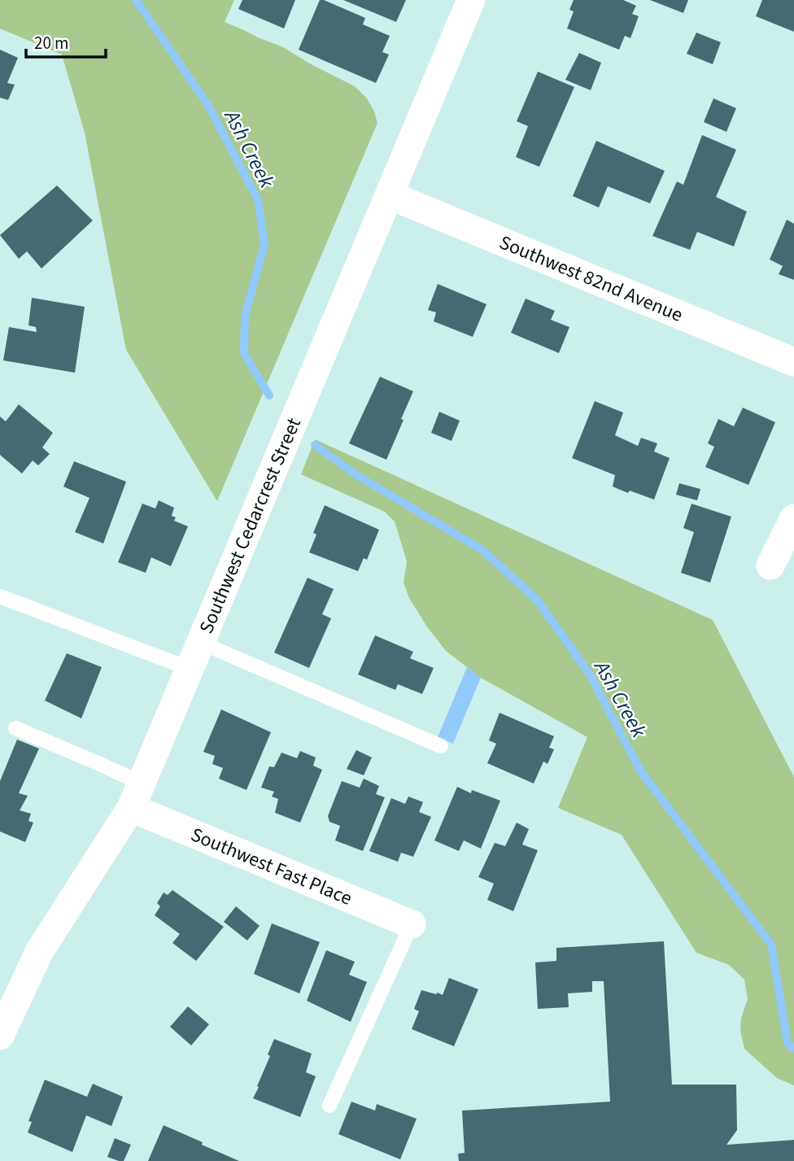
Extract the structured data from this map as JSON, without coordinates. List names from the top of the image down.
{
  "streets": {
    "street": ["Southwest 82nd Avenue", "Southwest Cedarcrest Street", "Southwest Fast Place"]
  },
  "crossings": [
    ["Southwest 82nd Avenue", "Southwest Cedarcrest Street"],
    ["Southwest Cedarcrest Street", "Southwest Fast Place"]
  ],
  "water": ["Ash Creek"],
  "scale_bar": "20 m"
}
